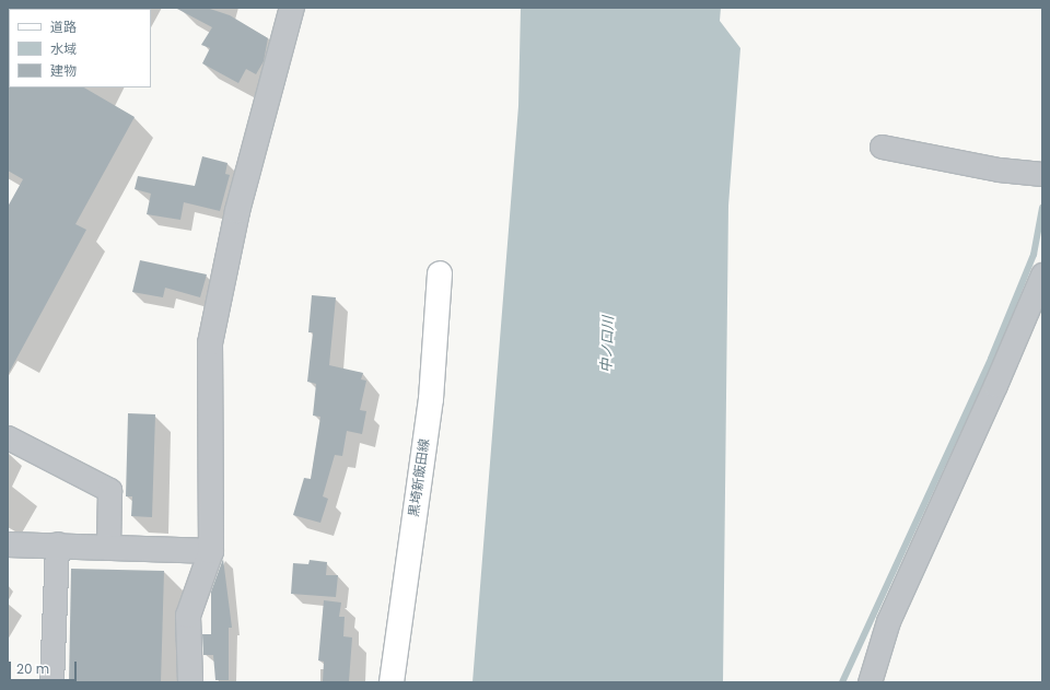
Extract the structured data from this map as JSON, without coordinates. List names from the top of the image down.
{
  "streets": {
    "main road": ["黒埼新飯田線"]
  },
  "water": ["中ノ口川"],
  "legend": ["道路", "水域", "建物"],
  "scale_bar": "20 m"
}
